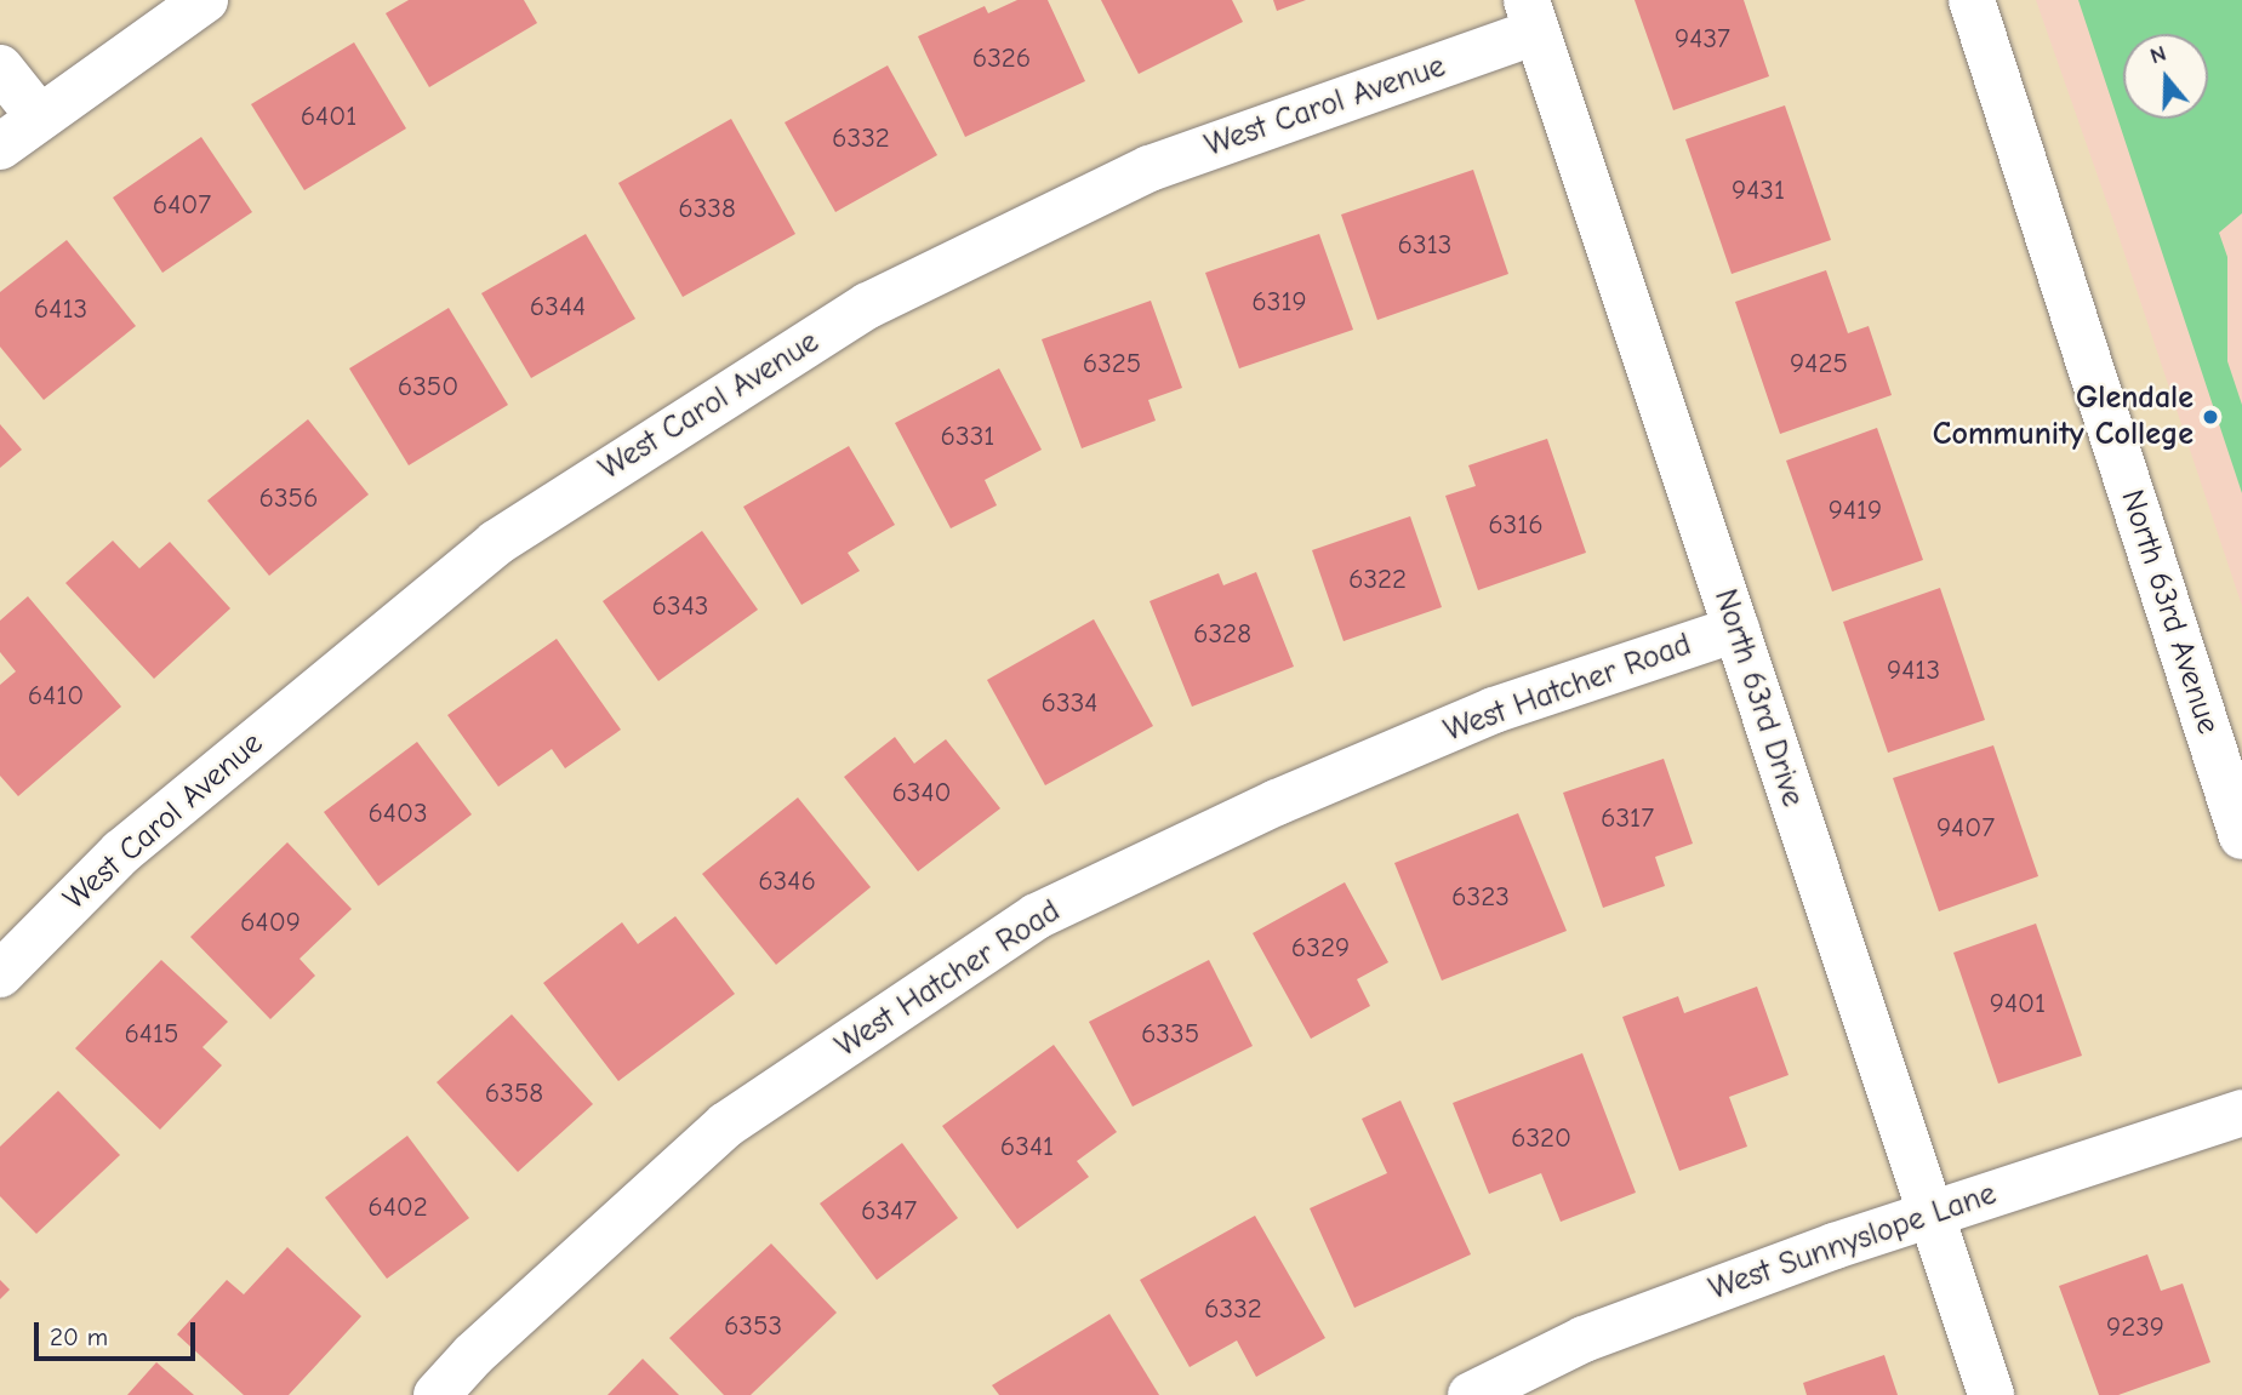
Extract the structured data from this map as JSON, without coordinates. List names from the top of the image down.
{
  "streets": {
    "street": [
      "West Carol Avenue",
      "North 63rd Avenue",
      "West Hatcher Road",
      "North 63rd Drive",
      "West Sunnyslope Lane"
    ]
  },
  "crossings": [
    ["West Carol Avenue", "North 63rd Drive"],
    ["West Hatcher Road", "North 63rd Drive"],
    ["North 63rd Drive", "West Sunnyslope Lane"]
  ],
  "places": ["Glendale Community College"],
  "house_numbers": [
    "9437",
    "6326",
    "6401",
    "6332",
    "9431",
    "6407",
    "6338",
    "6313",
    "6319",
    "6344",
    "6413",
    "6325",
    "9425",
    "6350",
    "6331",
    "6356",
    "9419",
    "6316",
    "6322",
    "6343",
    "6328",
    "9413",
    "6410",
    "6334",
    "6340",
    "6403",
    "6317",
    "9407",
    "6346",
    "6323",
    "6409",
    "6329",
    "9401",
    "6415",
    "6335",
    "6358",
    "6320",
    "6341",
    "6402",
    "6347",
    "6332",
    "6353",
    "9239"
  ],
  "scale_bar": "20 m",
  "north": "top"
}
